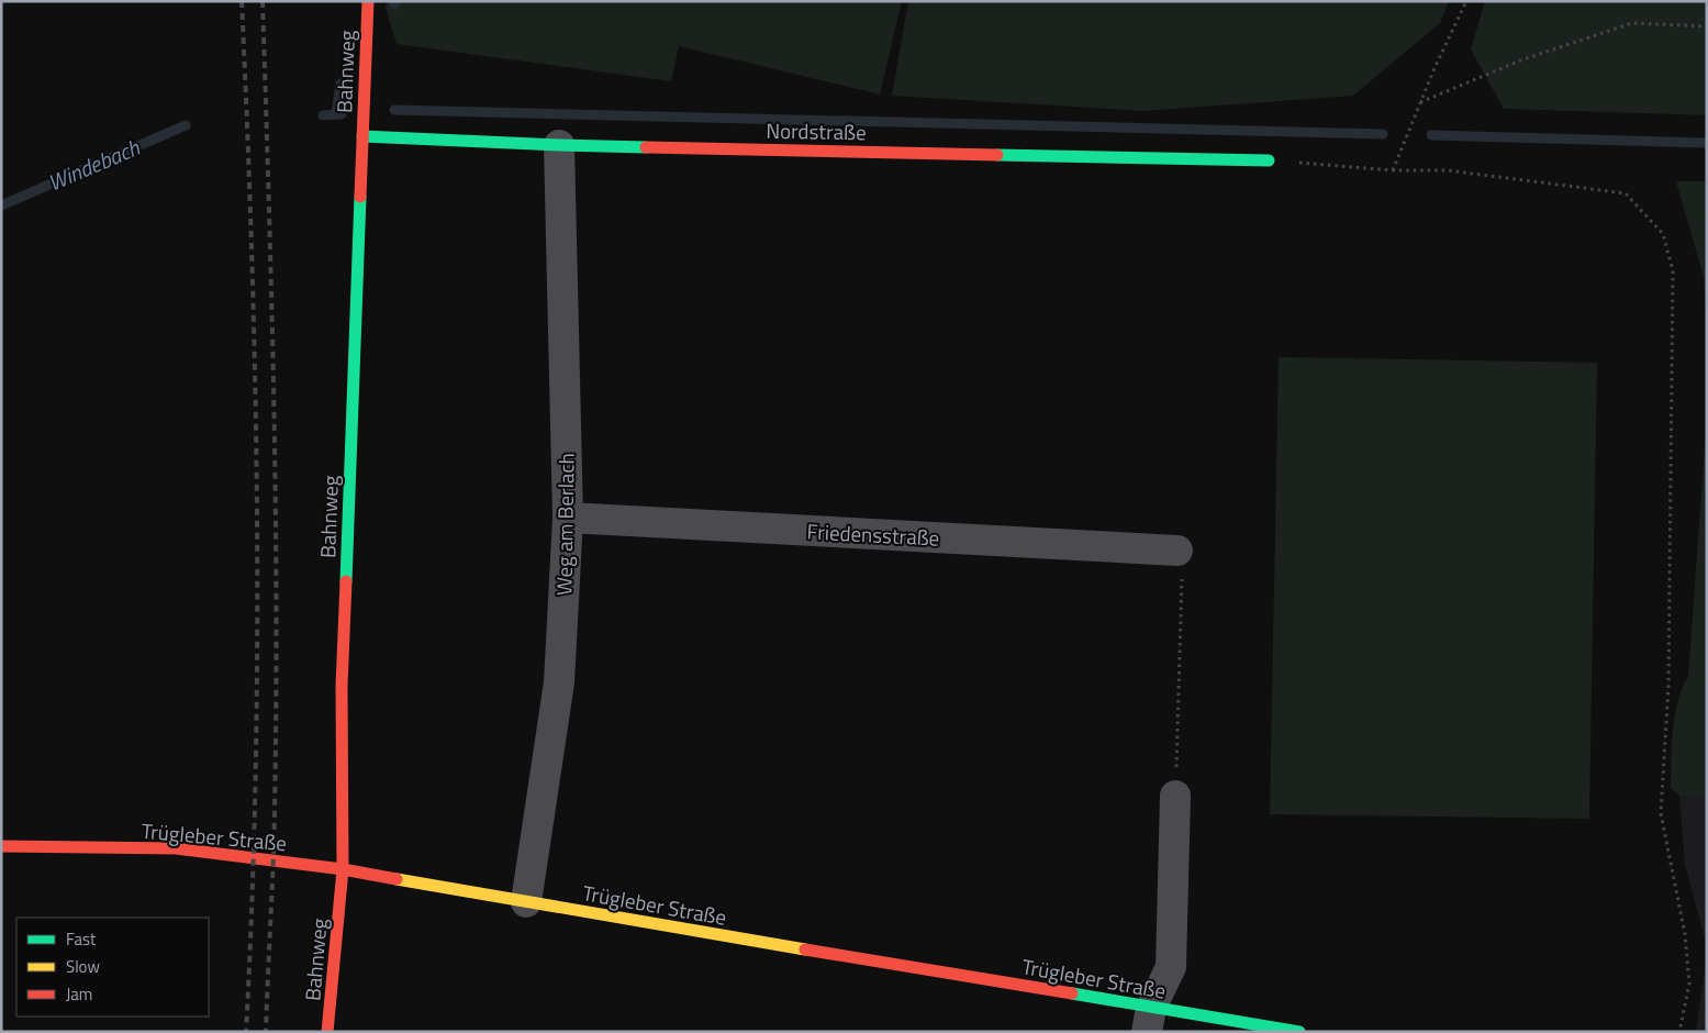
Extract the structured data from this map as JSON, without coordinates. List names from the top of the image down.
{
  "streets": {
    "street": [
      "Bahnweg",
      "Nordstraße",
      "Weg am Berlach",
      "Friedensstraße",
      "Trügleber Straße"
    ]
  },
  "crossings": [
    ["Bahnweg", "Nordstraße"],
    ["Bahnweg", "Trügleber Straße"],
    ["Nordstraße", "Weg am Berlach"],
    ["Weg am Berlach", "Friedensstraße"],
    ["Weg am Berlach", "Trügleber Straße"]
  ],
  "water": ["Windebach"],
  "legend": ["Fast", "Slow", "Jam"]
}
